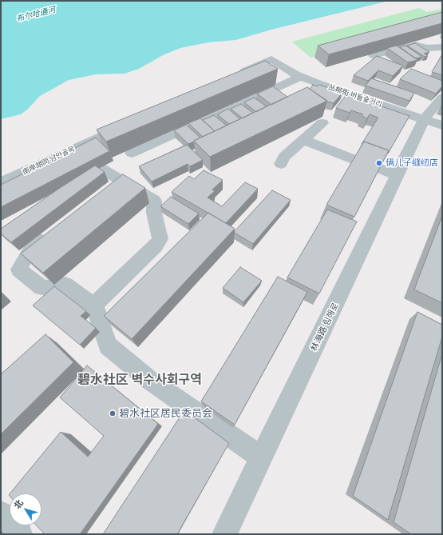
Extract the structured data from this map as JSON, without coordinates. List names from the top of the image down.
{
  "streets": {
    "street": ["丛柳街 버들숲거리", "南岸胡同 남안골목", "林海路 림해로"]
  },
  "crossings": [
    ["丛柳街 버들숲거리", "林海路 림해로"]
  ],
  "districts": ["碧水社区 벽수사회구역"],
  "water": ["布尔哈通河"],
  "places": ["俩儿子缝纫店", "碧水社区居民委员会"],
  "north": "top left"
}
